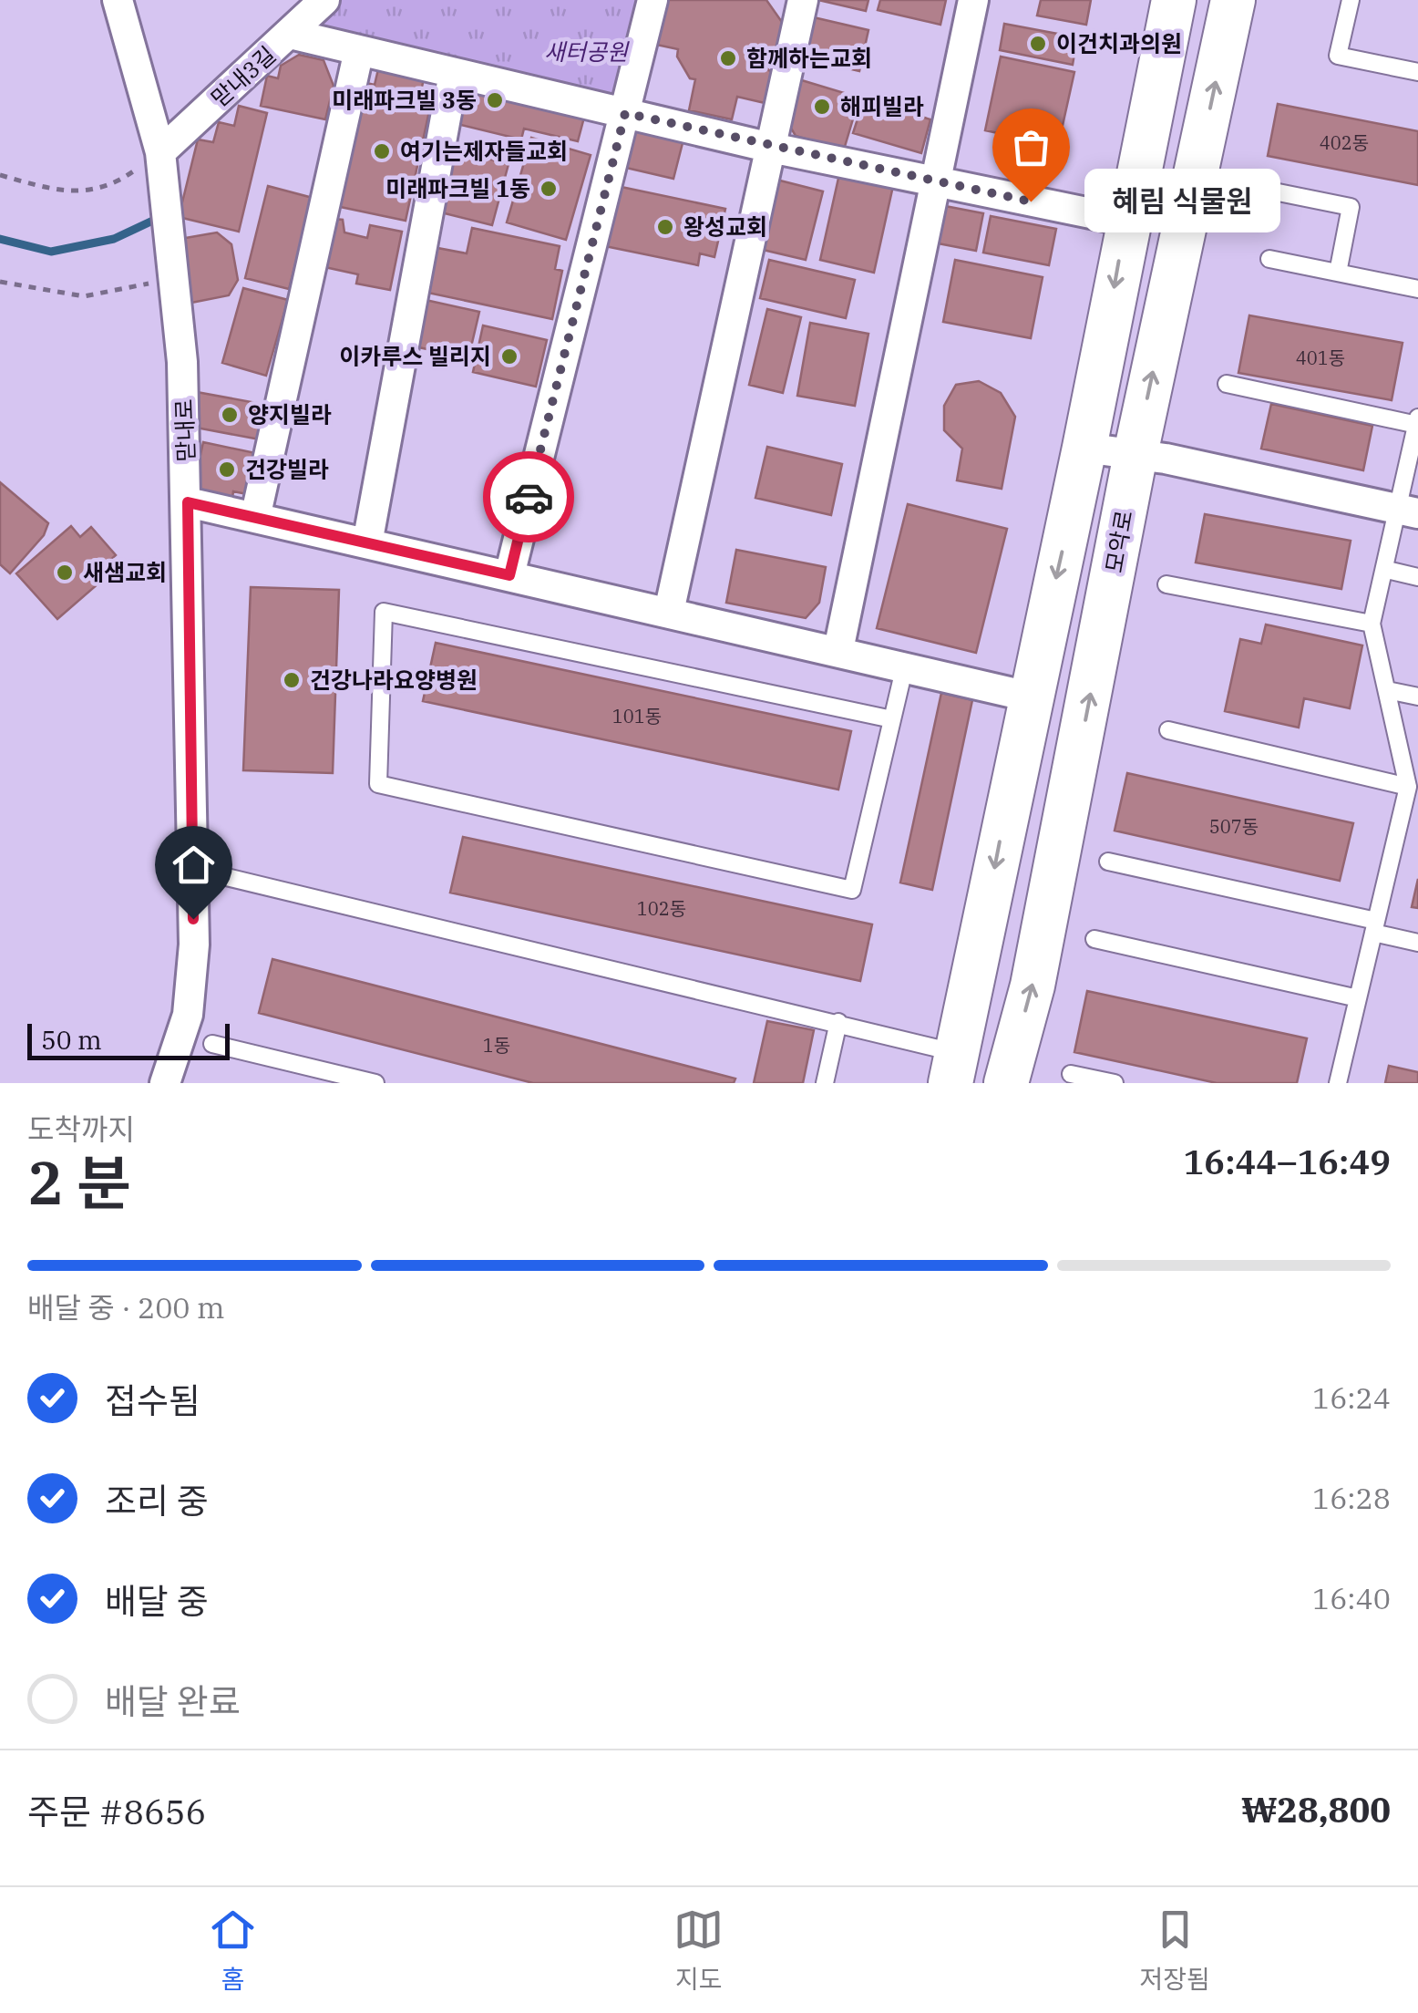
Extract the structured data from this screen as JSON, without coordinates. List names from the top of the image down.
{
  "streets": {
    "street": ["맏내3길", "맏내로", "모악로"]
  },
  "crossings": [
    ["맏내3길", "맏내로"]
  ],
  "parks": ["새터공원"],
  "places": [
    "이건치과의원",
    "함께하는교회",
    "미래파크빌 3동",
    "해피빌라",
    "여기는제자들교회",
    "미래파크빌 1동",
    "혜림 식물원",
    "왕성교회",
    "이카루스 빌리지",
    "양지빌라",
    "건강빌라",
    "새샘교회",
    "건강나라요양병원"
  ],
  "house_numbers": [
    "402동",
    "401동",
    "101동",
    "507동",
    "102동",
    "1동"
  ],
  "scale_bar": "50 m",
  "page": {
    "bubble": "혜림 식물원",
    "scale": "50 m",
    "heading": ["2 분", "도착까지", "16:44–16:49"],
    "panel": ["주문 #8656", "₩28,800"],
    "bar": "배달 중 · 200 m",
    "list": [
      ["접수됨", "16:24"],
      ["조리 중", "16:28"],
      ["배달 중", "16:40"],
      "배달 완료"
    ],
    "tabs": ["홈", "지도", "저장됨"]
  }
}
